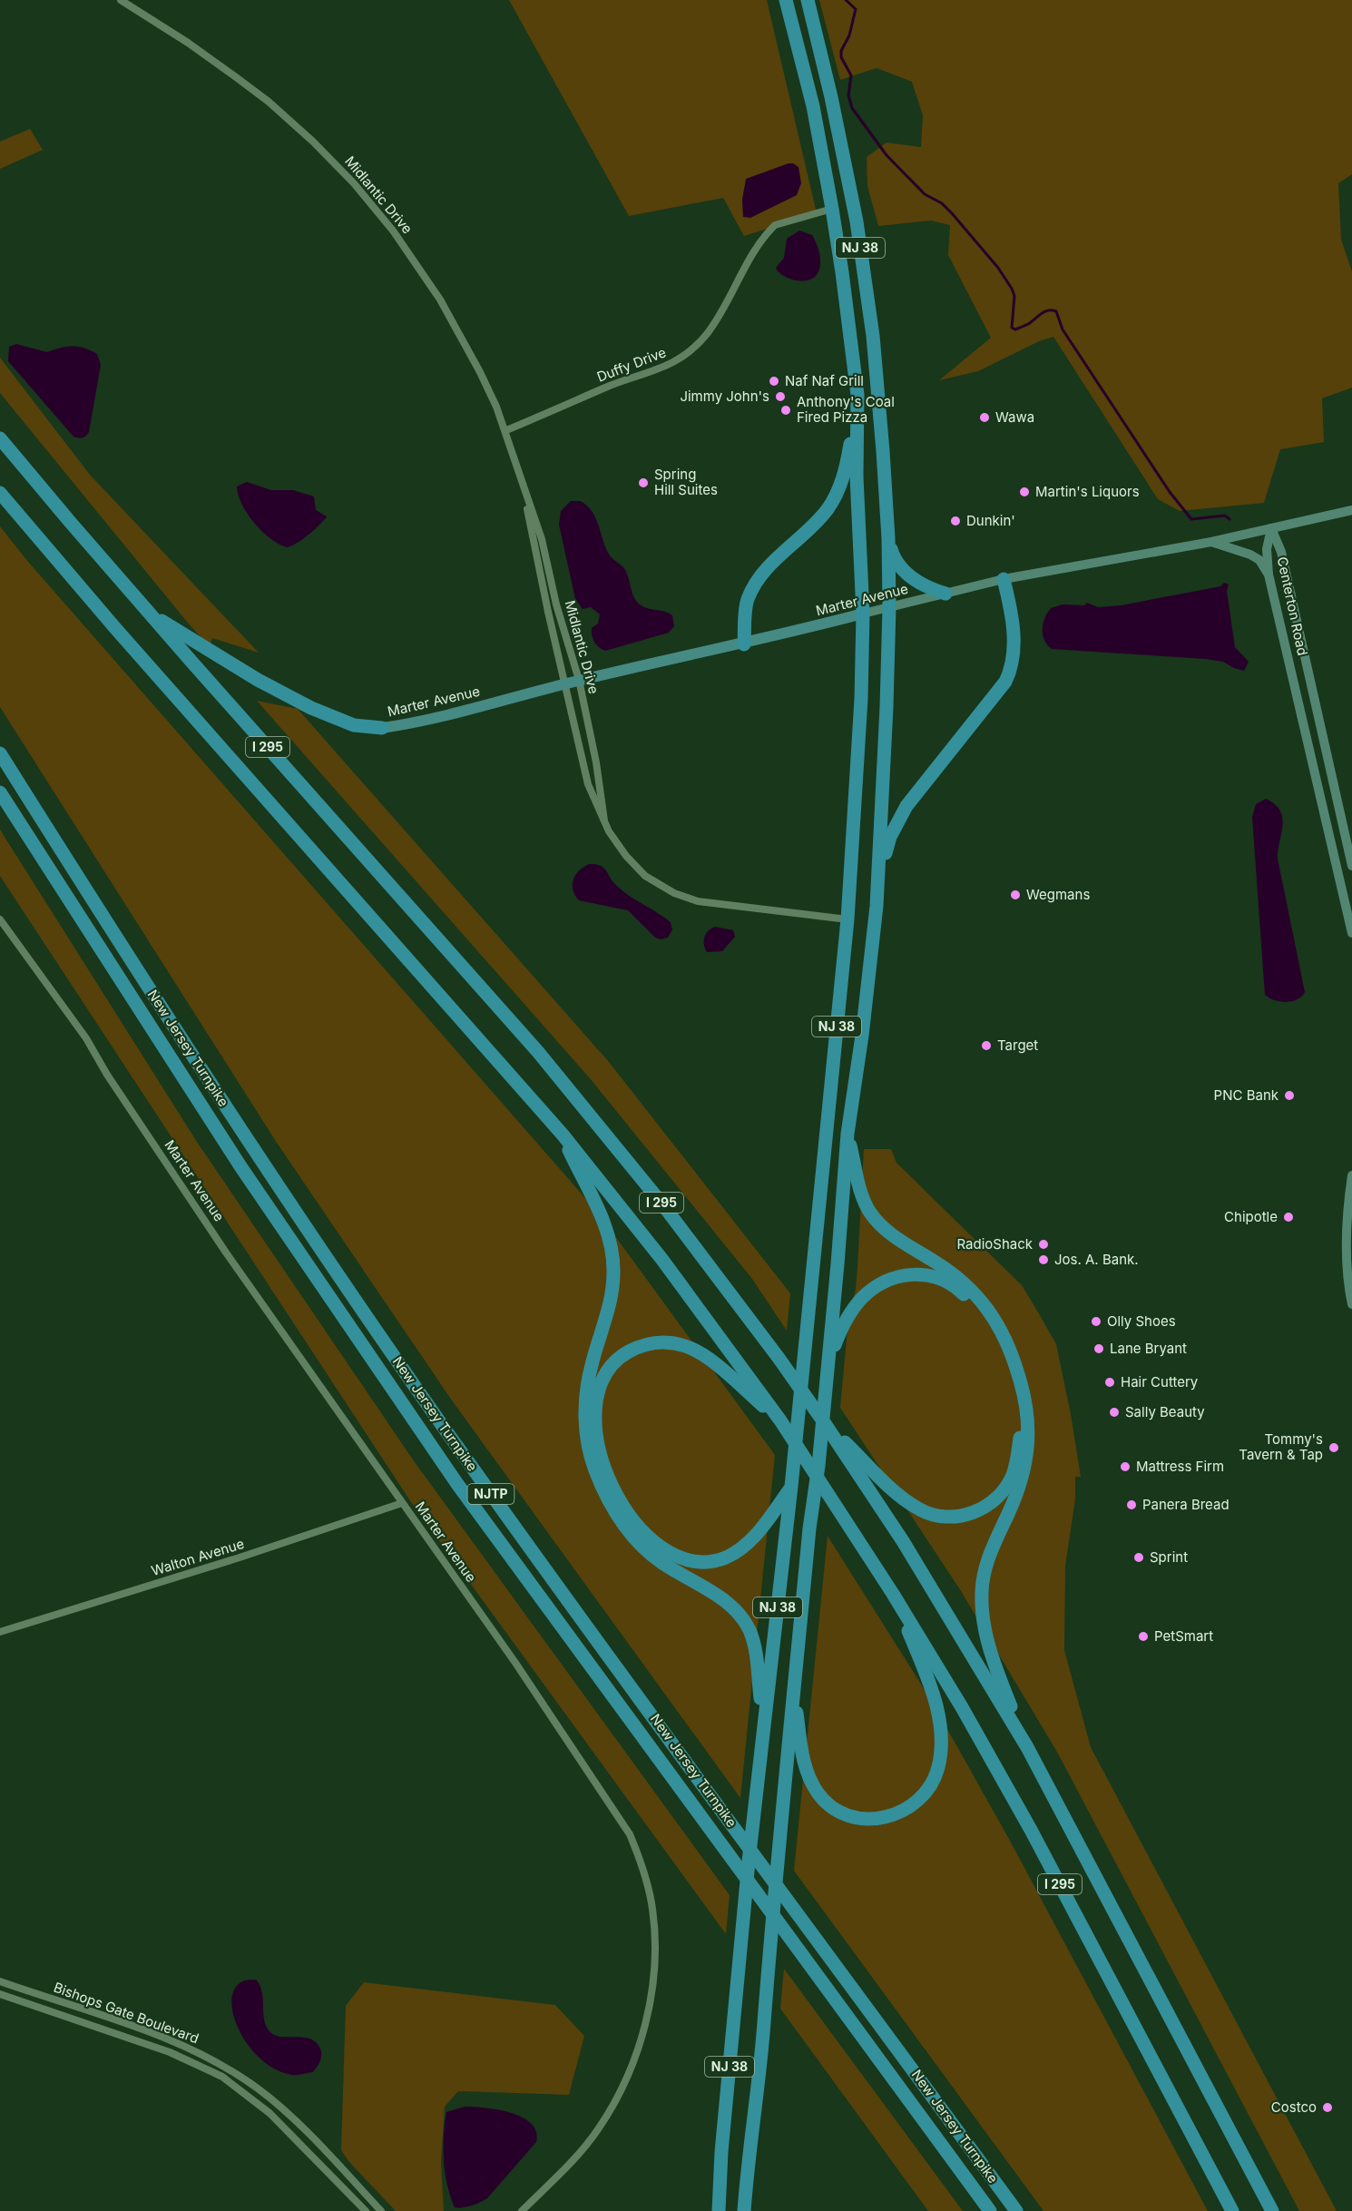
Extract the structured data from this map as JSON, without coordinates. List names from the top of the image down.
{
  "streets": {
    "highway": [
      "NJ 38",
      "I 295",
      "New Jersey Turnpike",
      "NJTP"
    ],
    "main road": ["Marter Avenue", "Centerton Road"],
    "street": [
      "Midlantic Drive",
      "Duffy Drive",
      "Walton Avenue",
      "Bishops Gate Boulevard"
    ]
  },
  "crossings": [
    ["Midlantic Drive", "NJ 38"],
    ["Midlantic Drive", "Duffy Drive"],
    ["Midlantic Drive", "Marter Avenue"],
    ["NJ 38", "Duffy Drive"],
    ["NJ 38", "Marter Avenue"],
    ["Marter Avenue", "Centerton Road"],
    ["Marter Avenue", "Walton Avenue"]
  ],
  "places": [
    "Naf Naf Grill",
    "Jimmy John's",
    "Anthony's Coal Fired Pizza",
    "Wawa",
    "Spring Hill Suites",
    "Martin's Liquors",
    "Dunkin'",
    "Wegmans",
    "Target",
    "PNC Bank",
    "Chipotle",
    "RadioShack",
    "Jos. A. Bank.",
    "Olly Shoes",
    "Lane Bryant",
    "Hair Cuttery",
    "Sally Beauty",
    "Tommy's Tavern & Tap",
    "Mattress Firm",
    "Panera Bread",
    "Sprint",
    "PetSmart",
    "Costco"
  ]
}
